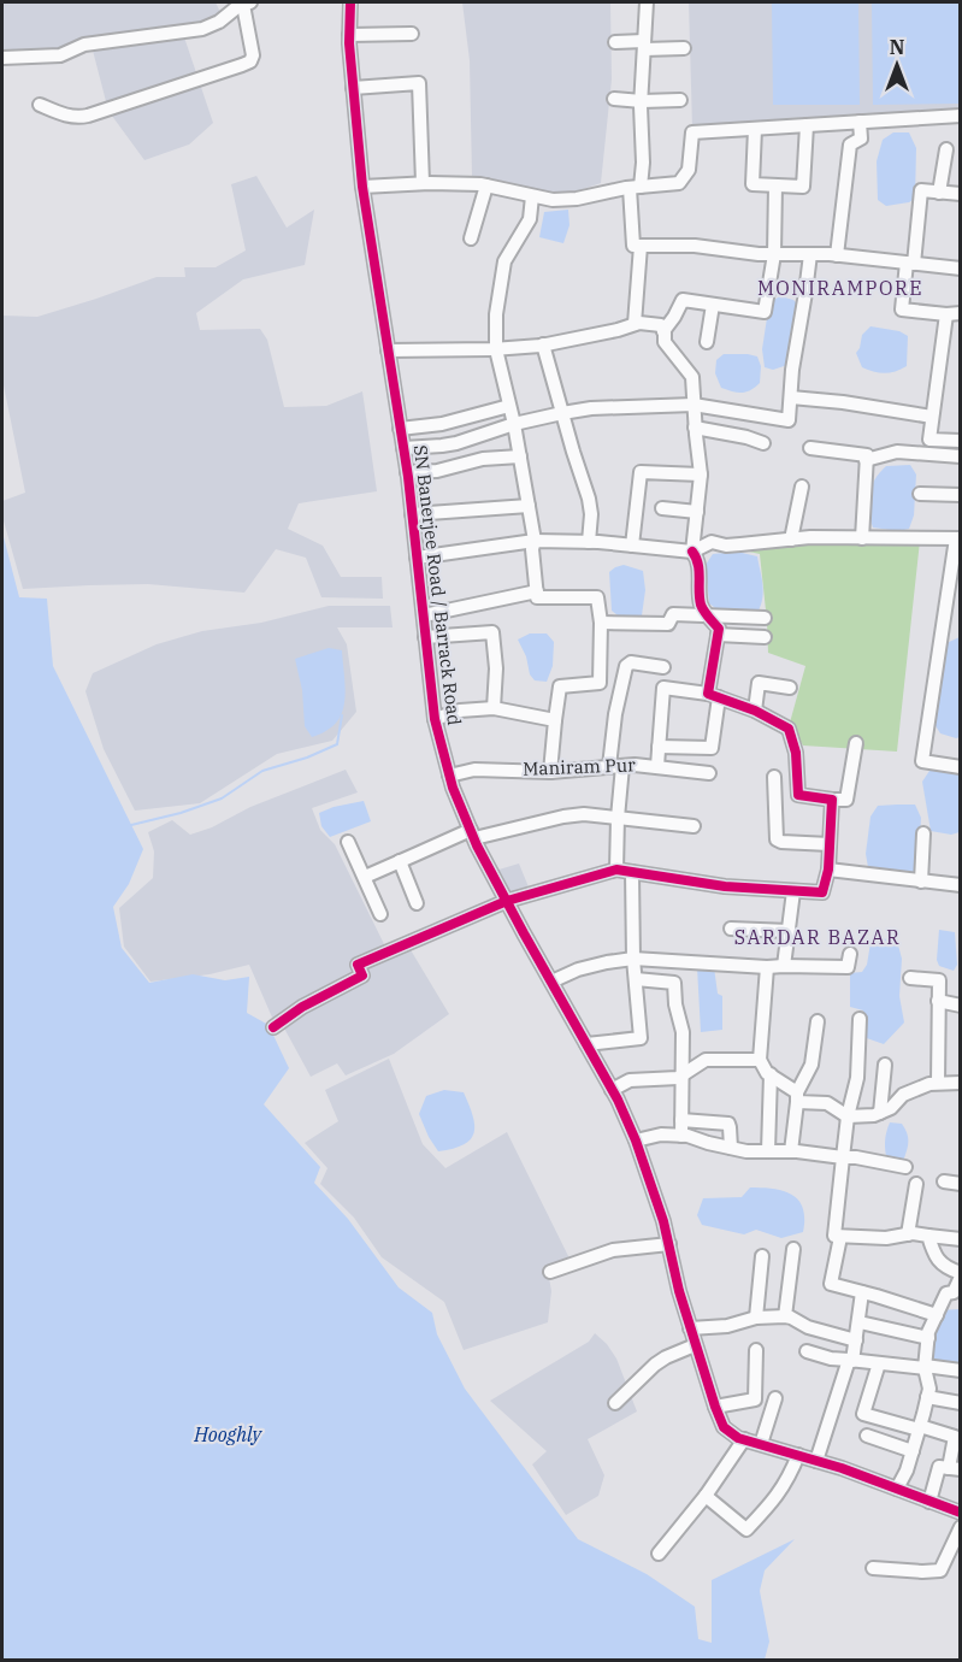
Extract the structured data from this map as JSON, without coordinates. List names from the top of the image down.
{
  "streets": {
    "street": ["SN Banerjee Road / Barrack Road", "Maniram Pur"]
  },
  "crossings": [
    ["SN Banerjee Road / Barrack Road", "Maniram Pur"]
  ],
  "districts": ["MONIRAMPORE", "SARDAR BAZAR"],
  "water": ["Hooghly"],
  "north": "top"
}
